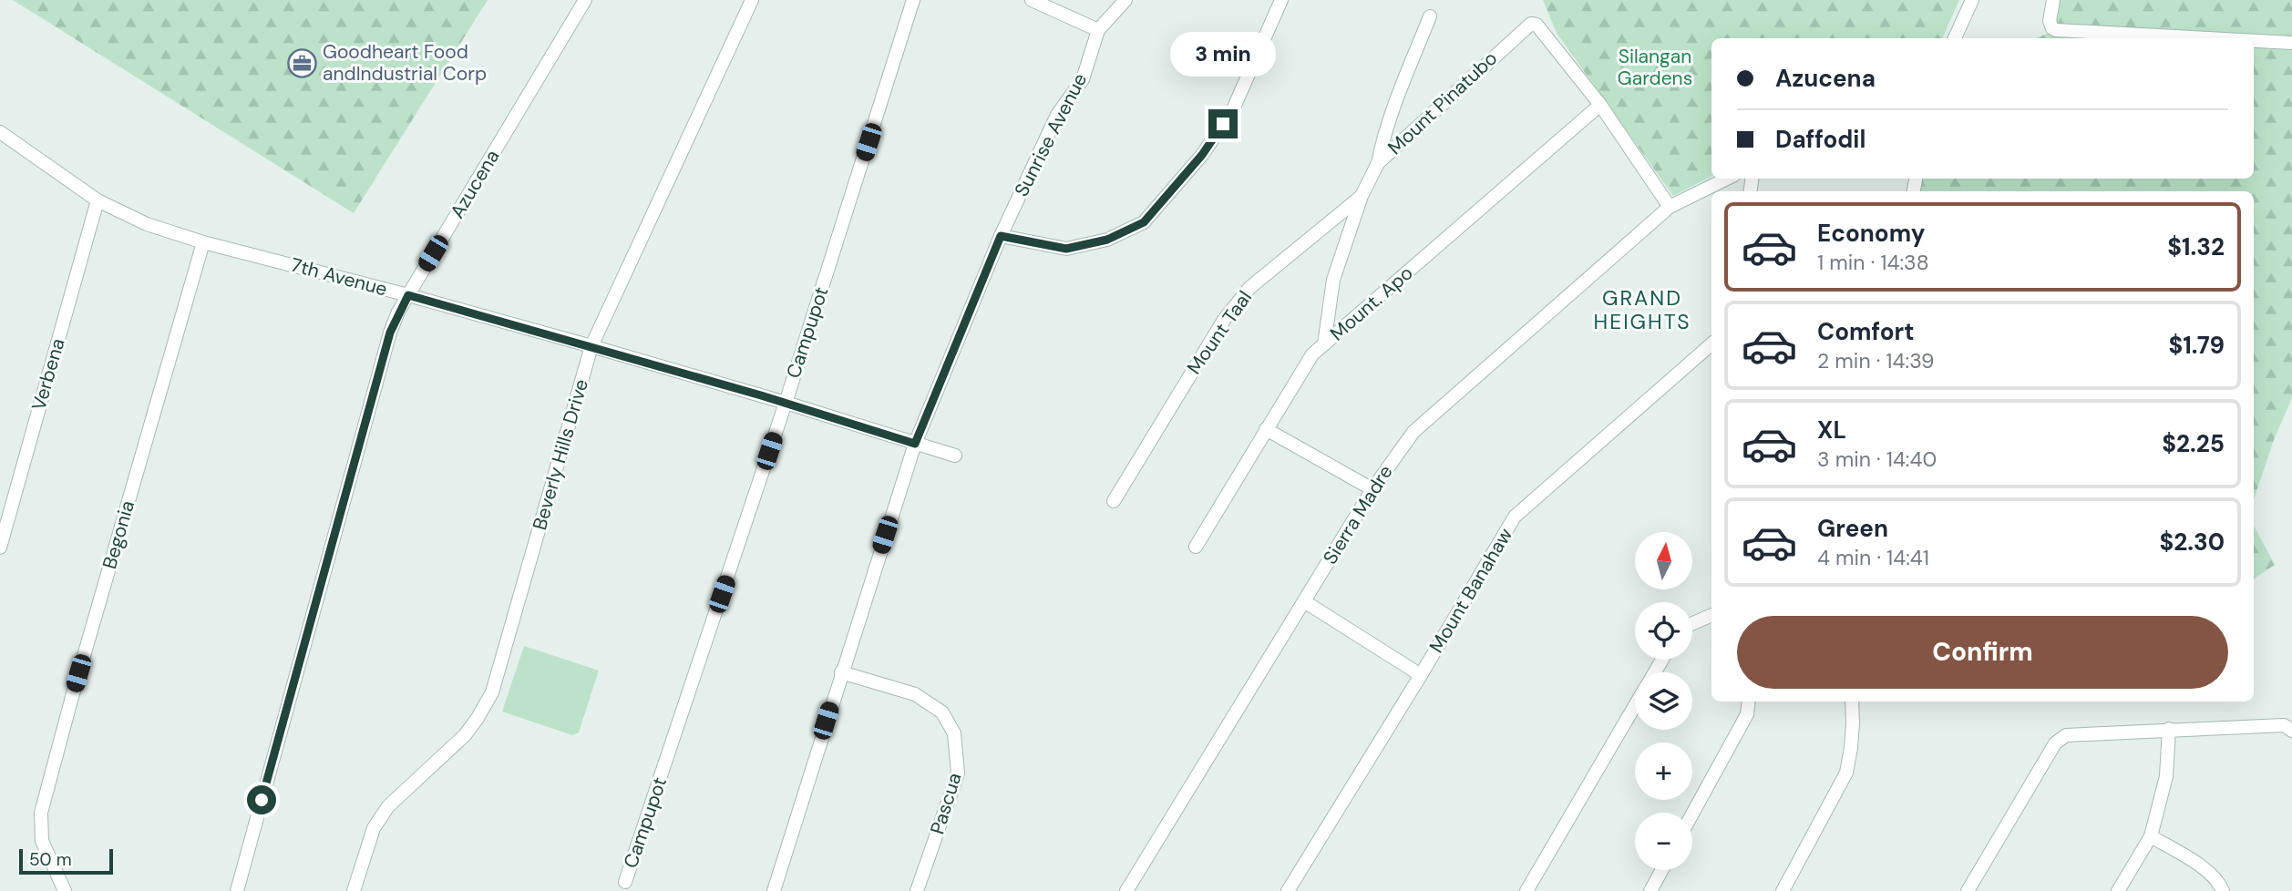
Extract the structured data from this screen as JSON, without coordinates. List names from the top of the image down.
{
  "streets": {
    "street": [
      "Mount Pinatubo",
      "Sunrise Avenue",
      "Azucena",
      "7th Avenue",
      "Mount. Apo",
      "Campupot",
      "Mount Taal",
      "Verbena",
      "Beverly Hills Drive",
      "Sierra Madre",
      "Begonia",
      "Mount Banahaw",
      "Pascua"
    ]
  },
  "crossings": [
    ["Mount Pinatubo", "Mount. Apo"],
    ["Mount Pinatubo", "Mount Taal"],
    ["Sunrise Avenue", "7th Avenue"],
    ["Sunrise Avenue", "Pascua"],
    ["Azucena", "7th Avenue"],
    ["7th Avenue", "Campupot"],
    ["7th Avenue", "Verbena"],
    ["7th Avenue", "Beverly Hills Drive"],
    ["7th Avenue", "Begonia"]
  ],
  "districts": ["GRAND HEIGHTS"],
  "parks": ["Silangan Gardens"],
  "places": {
    "office": ["Goodheart Food andIndustrial Corp"]
  },
  "scale_bar": "50 m",
  "north": "top",
  "page": {
    "bubble": "3 min",
    "banner": ["Azucena", "Daffodil"],
    "list": [
      {
        "name": "Economy",
        "note": "1 min · 14:38",
        "value": "$1.32"
      },
      {
        "name": "Comfort",
        "note": "2 min · 14:39",
        "value": "$1.79"
      },
      {
        "name": "XL",
        "note": "3 min · 14:40",
        "value": "$2.25"
      },
      {
        "name": "Green",
        "note": "4 min · 14:41",
        "value": "$2.30"
      }
    ],
    "map_buttons": ["+", "−"],
    "buttons": "Confirm",
    "scale": "50 m"
  }
}
